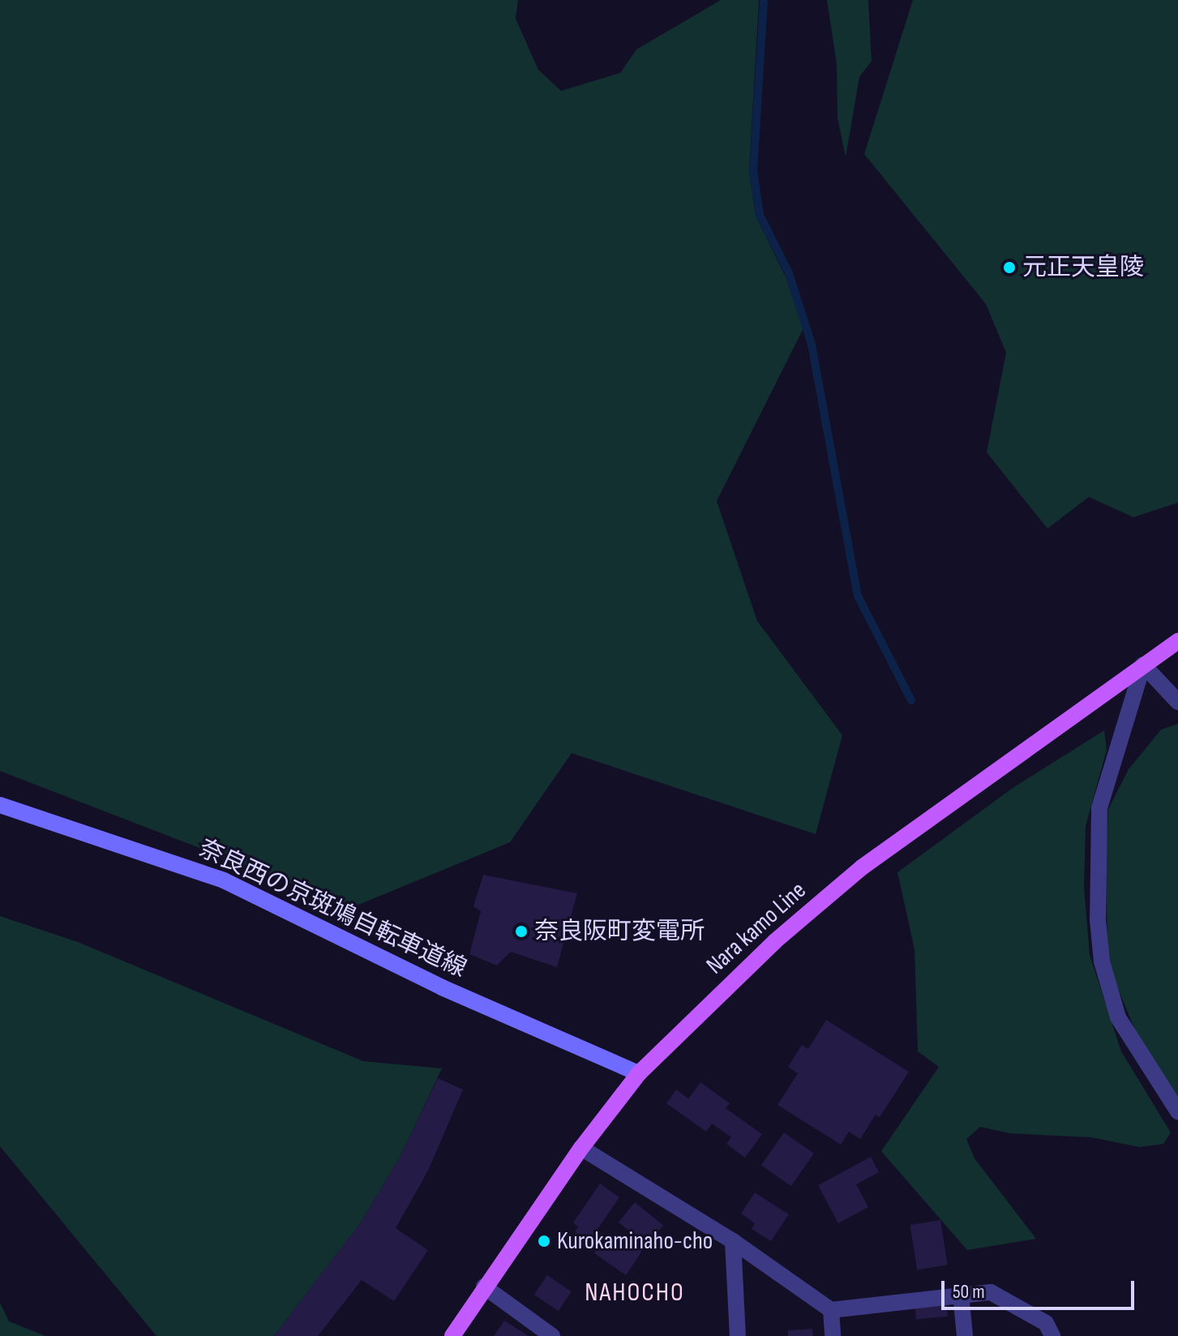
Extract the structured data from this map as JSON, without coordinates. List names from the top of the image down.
{
  "streets": {
    "main road": ["奈良西の京斑鳩自転車道線", "Nara kamo Line"]
  },
  "crossings": [
    ["奈良西の京斑鳩自転車道線", "Nara kamo Line"]
  ],
  "districts": ["NAHOCHO"],
  "places": ["元正天皇陵", "奈良阪町変電所", "Kurokaminaho-cho"],
  "scale_bar": "50 m"
}
